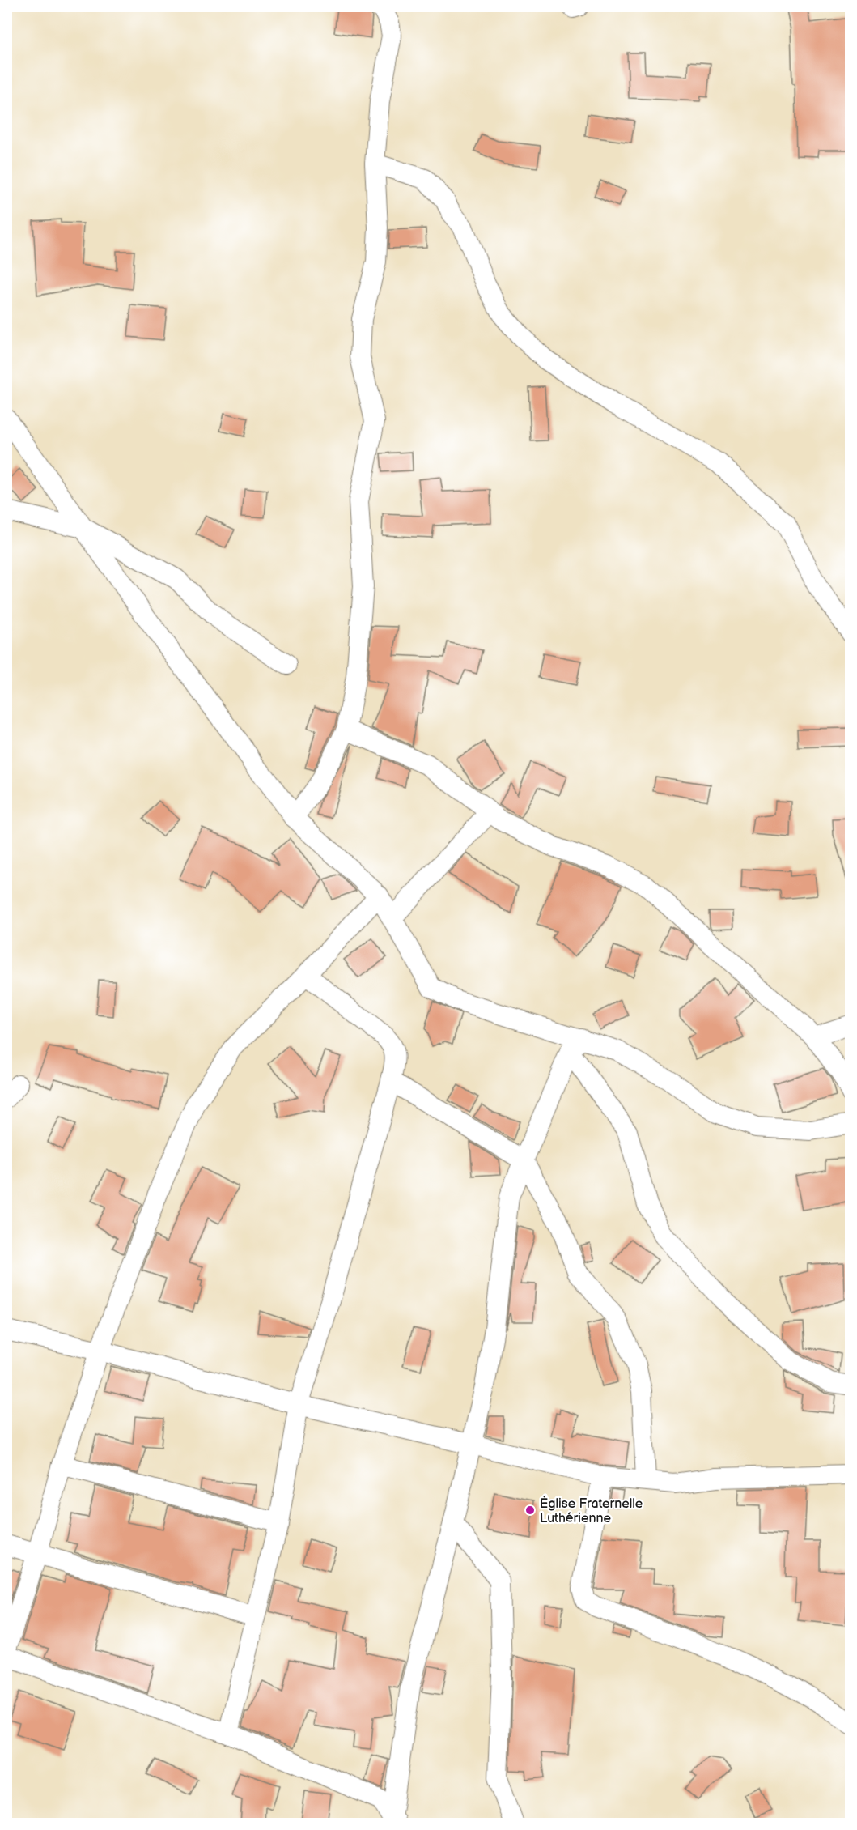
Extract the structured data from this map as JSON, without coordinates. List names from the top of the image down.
{
  "places": ["Église Fraternelle Luthérienne"]
}
